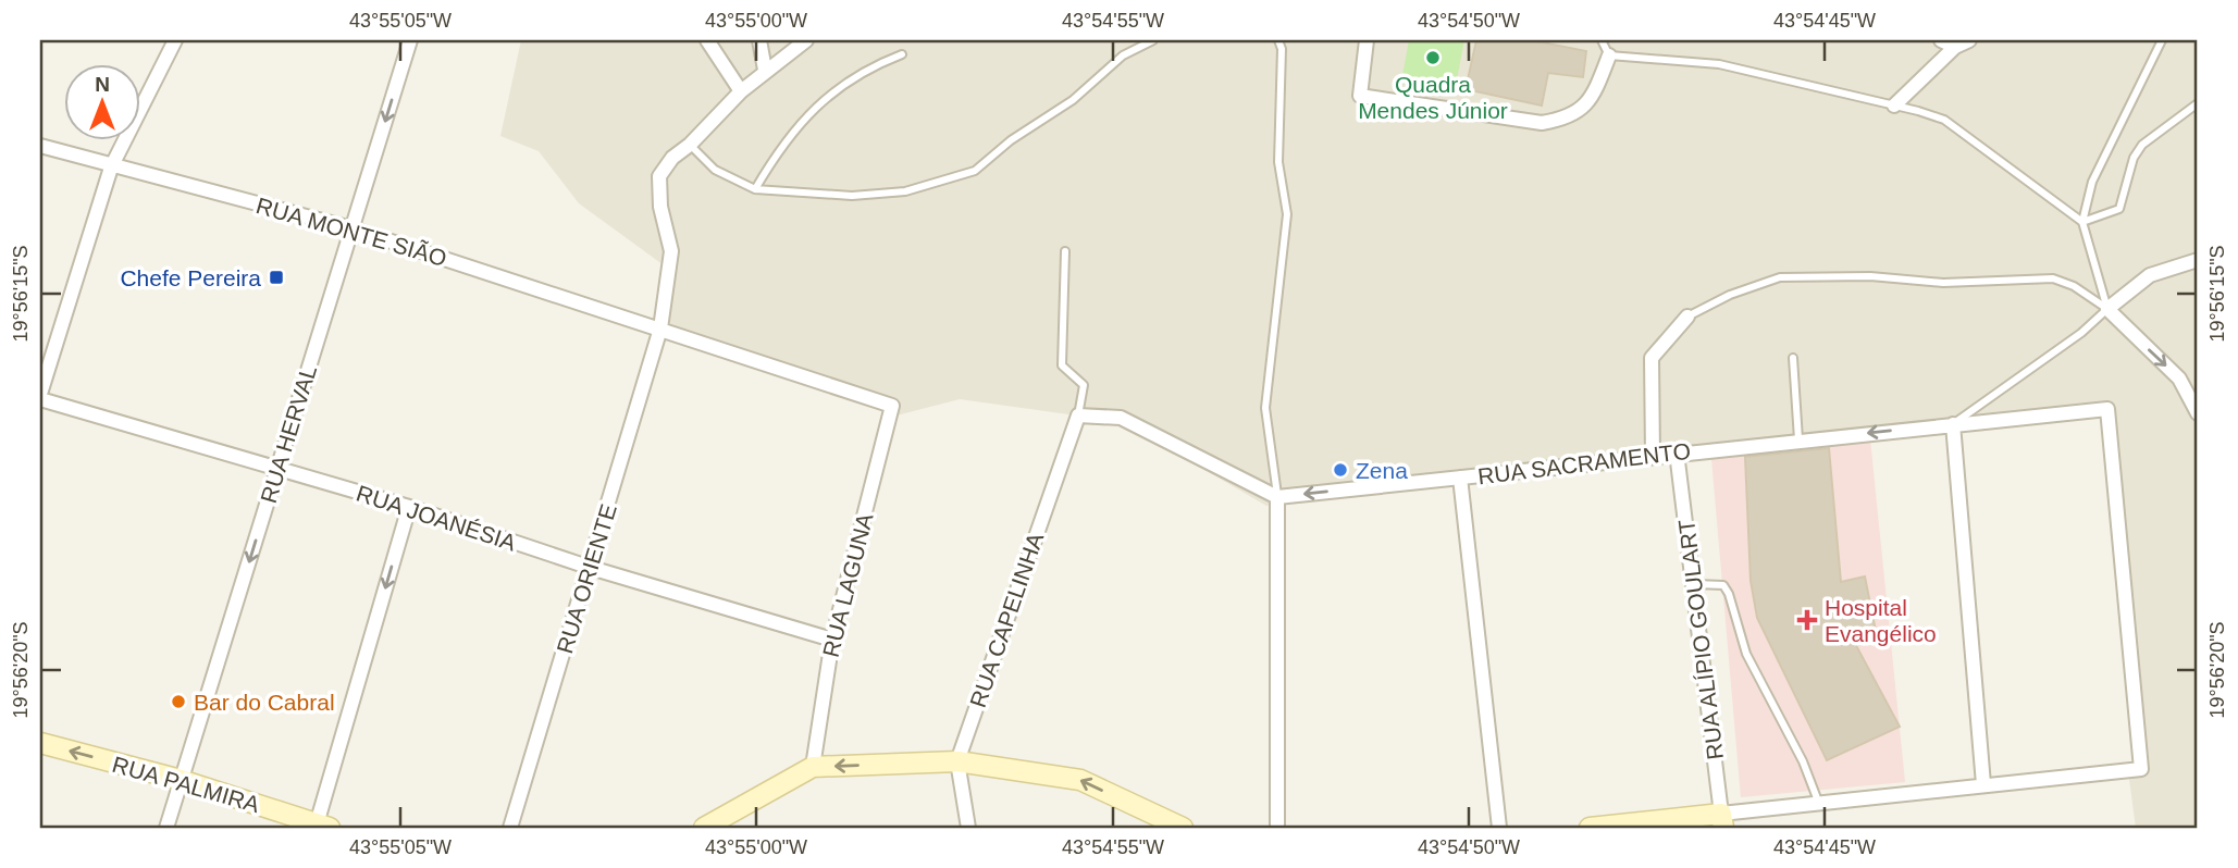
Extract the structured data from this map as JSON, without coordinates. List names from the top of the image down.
{
  "streets": {
    "street": [
      "RUA MONTE SIÃO",
      "RUA HERVAL",
      "RUA SACRAMENTO",
      "RUA JOANÉSIA",
      "RUA ORIENTE",
      "RUA LAGUNA",
      "RUA CAPELINHA",
      "RUA ALÍPIO GOULART",
      "RUA PALMIRA"
    ]
  },
  "crossings": [
    ["RUA MONTE SIÃO", "RUA HERVAL"],
    ["RUA MONTE SIÃO", "RUA ORIENTE"],
    ["RUA MONTE SIÃO", "RUA LAGUNA"],
    ["RUA HERVAL", "RUA JOANÉSIA"],
    ["RUA HERVAL", "RUA PALMIRA"],
    ["RUA SACRAMENTO", "RUA ALÍPIO GOULART"],
    ["RUA JOANÉSIA", "RUA ORIENTE"],
    ["RUA JOANÉSIA", "RUA LAGUNA"],
    ["RUA ORIENTE", "RUA LAGUNA"]
  ],
  "one_way": ["RUA HERVAL", "RUA PALMIRA"],
  "places": {
    "other": ["Quadra Mendes Júnior", "Zena", "Bar do Cabral"],
    "transit": ["Chefe Pereira"],
    "health": ["Hospital Evangélico"]
  },
  "north": "top",
  "coordinates": [
    "43°55'05\"W",
    "43°55'00\"W",
    "43°54'55\"W",
    "43°54'50\"W",
    "43°54'45\"W",
    "19°56'15\"S",
    "19°56'20\"S"
  ]
}
